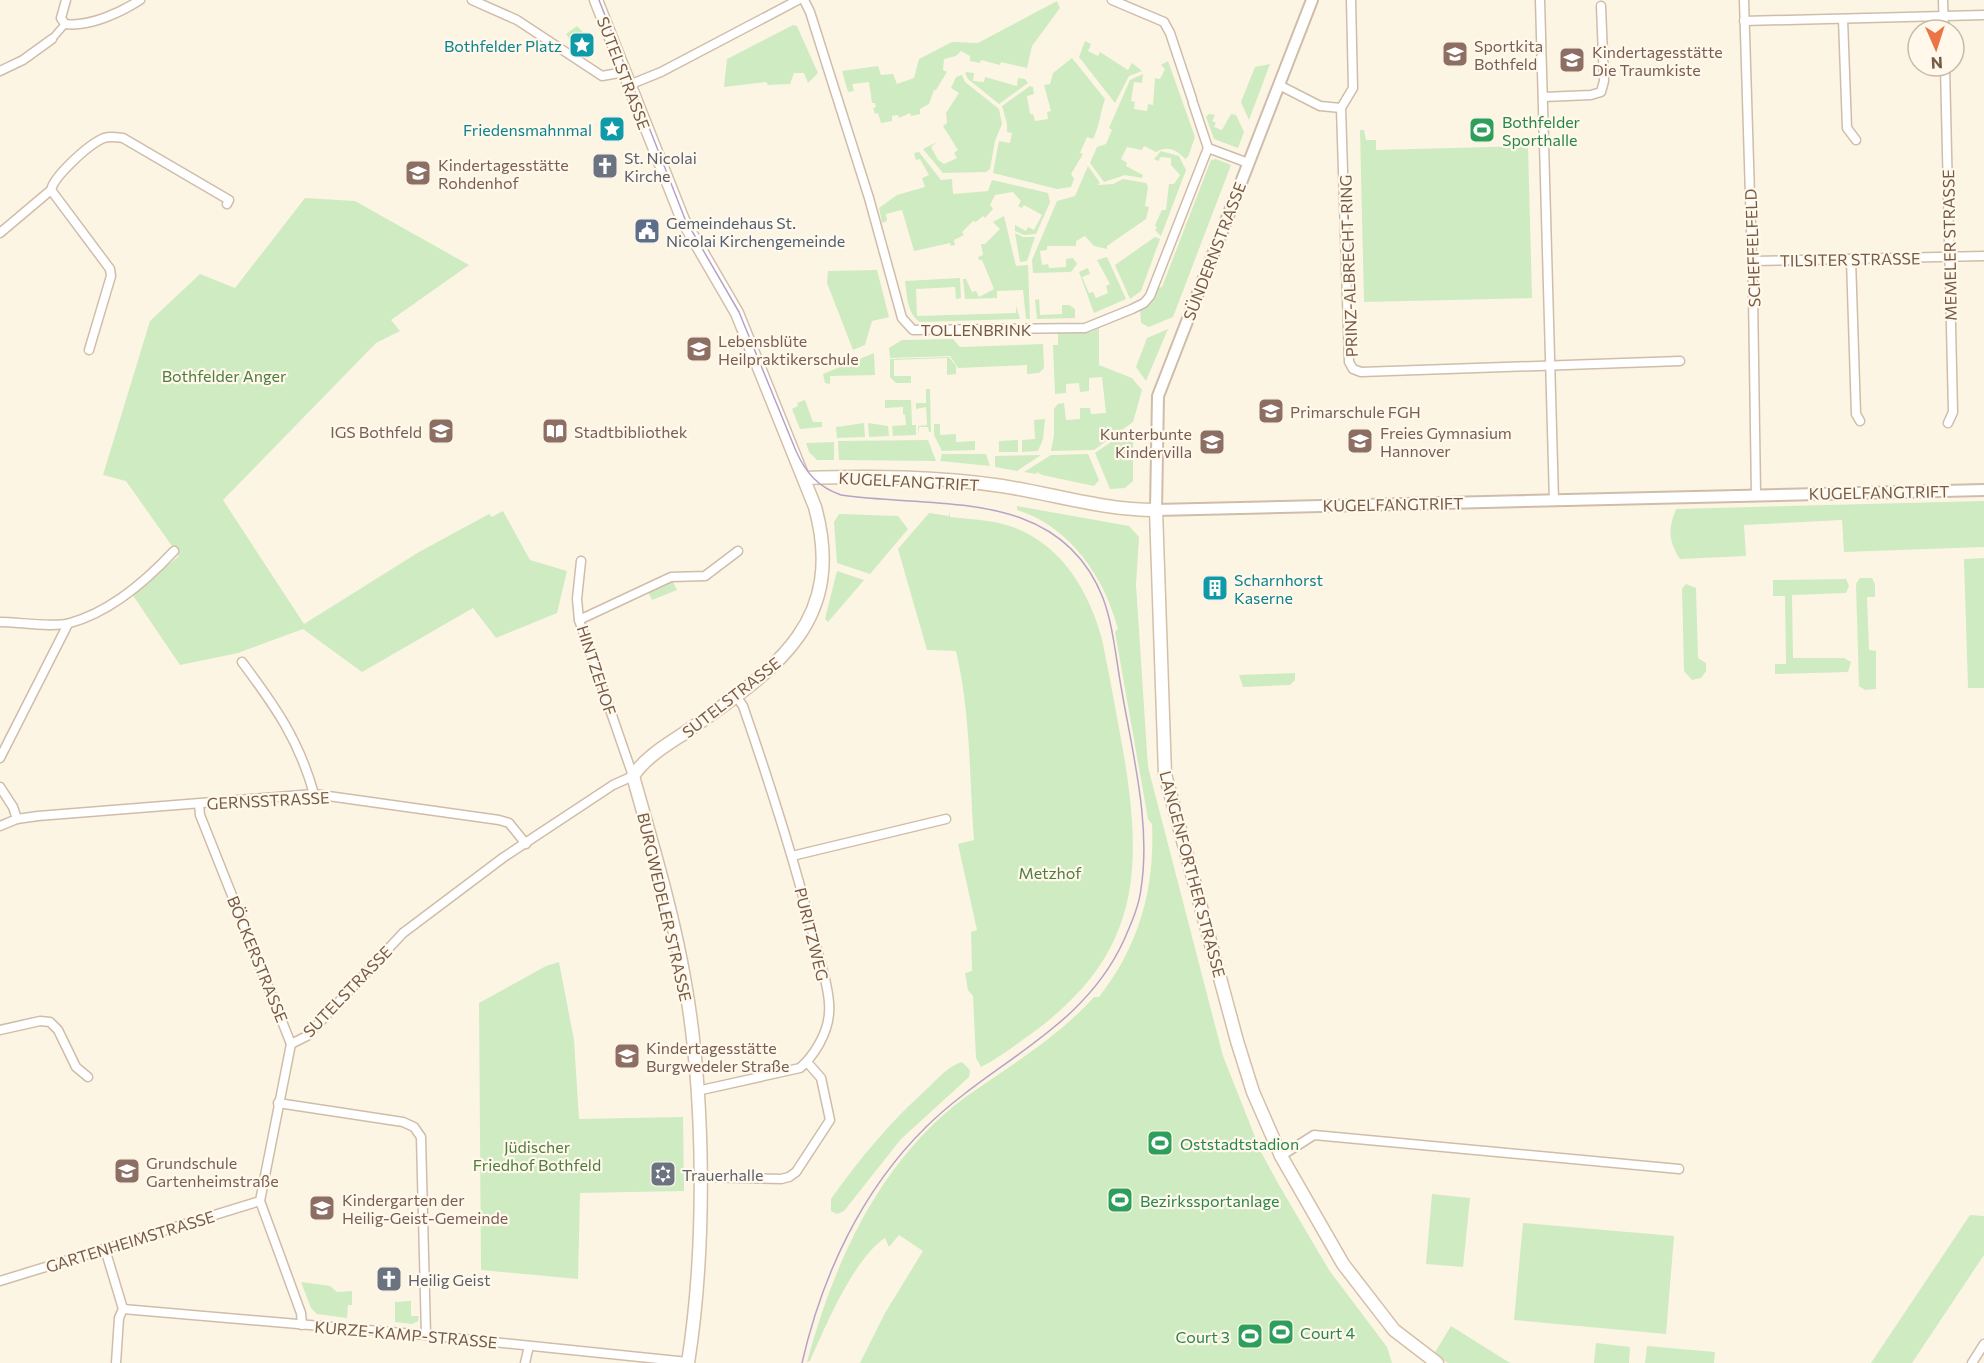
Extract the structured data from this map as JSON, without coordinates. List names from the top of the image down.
{
  "streets": {
    "main road": [
      "SUTELSTRASSE",
      "KUGELFANGTRIFT",
      "LANGENFORTHER STRASSE",
      "BURGWEDELER STRASSE"
    ],
    "street": [
      "MEMELER STRASSE",
      "SCHEFFELFELD",
      "SÜNDERNSTRASSE",
      "TILSITER STRASSE",
      "PRINZ-ALBRECHT-RING",
      "TOLLENBRINK",
      "HINTZEHOF",
      "GERNSSTRASSE",
      "PURITZWEG",
      "BÖCKERSTRASSE",
      "GARTENHEIMSTRASSE",
      "KURZE-KAMP-STRASSE"
    ]
  },
  "crossings": [
    ["SUTELSTRASSE", "KUGELFANGTRIFT"],
    ["SUTELSTRASSE", "HINTZEHOF"],
    ["SUTELSTRASSE", "GERNSSTRASSE"],
    ["SUTELSTRASSE", "BURGWEDELER STRASSE"],
    ["SUTELSTRASSE", "PURITZWEG"],
    ["SUTELSTRASSE", "BÖCKERSTRASSE"],
    ["MEMELER STRASSE", "TILSITER STRASSE"],
    ["SCHEFFELFELD", "TILSITER STRASSE"],
    ["SCHEFFELFELD", "KUGELFANGTRIFT"],
    ["SÜNDERNSTRASSE", "KUGELFANGTRIFT"],
    ["SÜNDERNSTRASSE", "LANGENFORTHER STRASSE"],
    ["KUGELFANGTRIFT", "LANGENFORTHER STRASSE"],
    ["HINTZEHOF", "BURGWEDELER STRASSE"],
    ["GERNSSTRASSE", "BÖCKERSTRASSE"],
    ["BURGWEDELER STRASSE", "KURZE-KAMP-STRASSE"],
    ["BÖCKERSTRASSE", "GARTENHEIMSTRASSE"]
  ],
  "parks": ["Bothfelder Anger", "Metzhof", "Jüdischer Friedhof Bothfeld"],
  "places": {
    "place": ["Bothfelder Platz", "Friedensmahnmal"],
    "school or university": [
      "Sportkita Bothfeld",
      "Kindertagesstätte Die Traumkiste",
      "Kindertagesstätte Rohdenhof",
      "Lebensblüte Heilpraktikerschule",
      "Primarschule FGH",
      "IGS Bothfeld",
      "Freies Gymnasium Hannover",
      "Kunterbunte Kindervilla",
      "Kindertagesstätte Burgwedeler Straße",
      "Grundschule Gartenheimstraße",
      "Kindergarten der Heilig-Geist-Gemeinde"
    ],
    "sports": [
      "Bothfelder Sporthalle",
      "Oststadtstadion",
      "Bezirkssportanlage",
      "Court 4",
      "Court 3"
    ],
    "church": ["St. Nicolai Kirche", "Heilig Geist"],
    "public building": ["Gemeindehaus St. Nicolai Kirchengemeinde"],
    "library": ["Stadtbibliothek"],
    "building": ["Scharnhorst Kaserne"],
    "synagogue": ["Trauerhalle"]
  },
  "north": "bottom"
}
